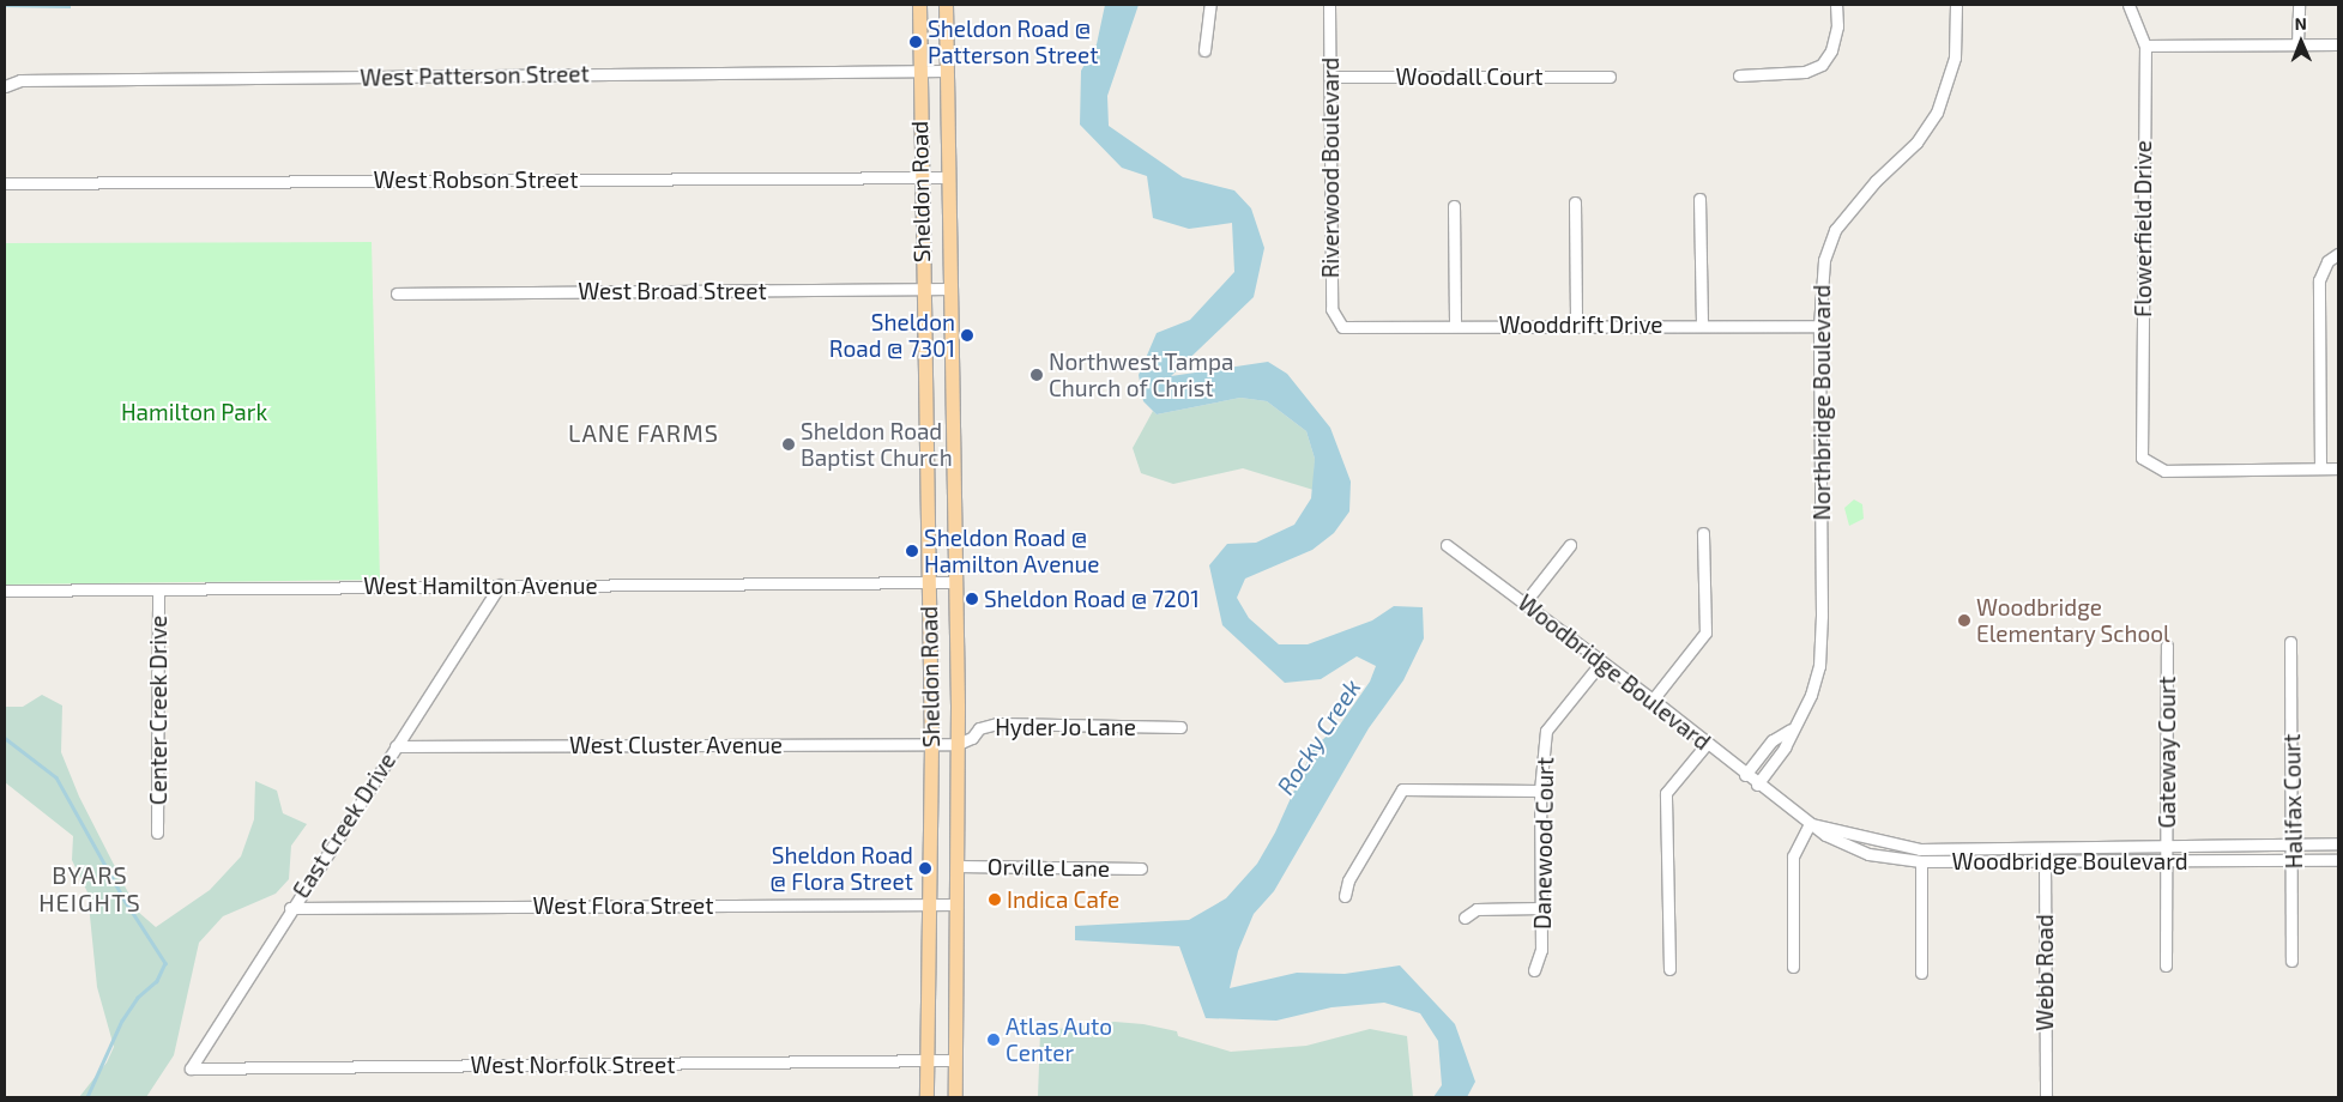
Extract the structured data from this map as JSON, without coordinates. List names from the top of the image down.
{
  "streets": {
    "main road": ["Sheldon Road"],
    "street": [
      "West Patterson Street",
      "Woodall Court",
      "Riverwood Boulevard",
      "West Robson Street",
      "Flowerfield Drive",
      "West Broad Street",
      "Wooddrift Drive",
      "Northbridge Boulevard",
      "West Hamilton Avenue",
      "Woodbridge Boulevard",
      "Center Creek Drive",
      "Hyder Jo Lane",
      "West Cluster Avenue",
      "Gateway Court",
      "Halifax Court",
      "East Creek Drive",
      "Danewood Court",
      "Orville Lane",
      "West Flora Street",
      "Webb Road",
      "West Norfolk Street"
    ]
  },
  "crossings": [
    ["West Patterson Street", "Sheldon Road"],
    ["Woodall Court", "Riverwood Boulevard"],
    ["Riverwood Boulevard", "Wooddrift Drive"],
    ["West Robson Street", "Sheldon Road"],
    ["Sheldon Road", "West Broad Street"],
    ["Sheldon Road", "West Hamilton Avenue"],
    ["Sheldon Road", "Hyder Jo Lane"],
    ["Sheldon Road", "West Cluster Avenue"],
    ["Sheldon Road", "Orville Lane"],
    ["Sheldon Road", "West Flora Street"],
    ["Sheldon Road", "West Norfolk Street"],
    ["Wooddrift Drive", "Northbridge Boulevard"],
    ["Northbridge Boulevard", "Woodbridge Boulevard"],
    ["West Hamilton Avenue", "Center Creek Drive"],
    ["West Hamilton Avenue", "East Creek Drive"],
    ["Woodbridge Boulevard", "Gateway Court"],
    ["Woodbridge Boulevard", "Halifax Court"],
    ["Woodbridge Boulevard", "Danewood Court"],
    ["Woodbridge Boulevard", "Webb Road"],
    ["Hyder Jo Lane", "West Cluster Avenue"],
    ["West Cluster Avenue", "East Creek Drive"],
    ["East Creek Drive", "West Flora Street"],
    ["East Creek Drive", "West Norfolk Street"]
  ],
  "districts": ["LANE FARMS", "BYARS HEIGHTS"],
  "water": ["Rocky Creek"],
  "parks": ["Hamilton Park"],
  "places": [
    "Sheldon Road @ Patterson Street",
    "Sheldon Road @ 7301",
    "Northwest Tampa Church of Christ",
    "Sheldon Road Baptist Church",
    "Sheldon Road @ Hamilton Avenue",
    "Sheldon Road @ 7201",
    "Woodbridge Elementary School",
    "Sheldon Road @ Flora Street",
    "Indica Cafe",
    "Atlas Auto Center"
  ],
  "north": "top"
}
